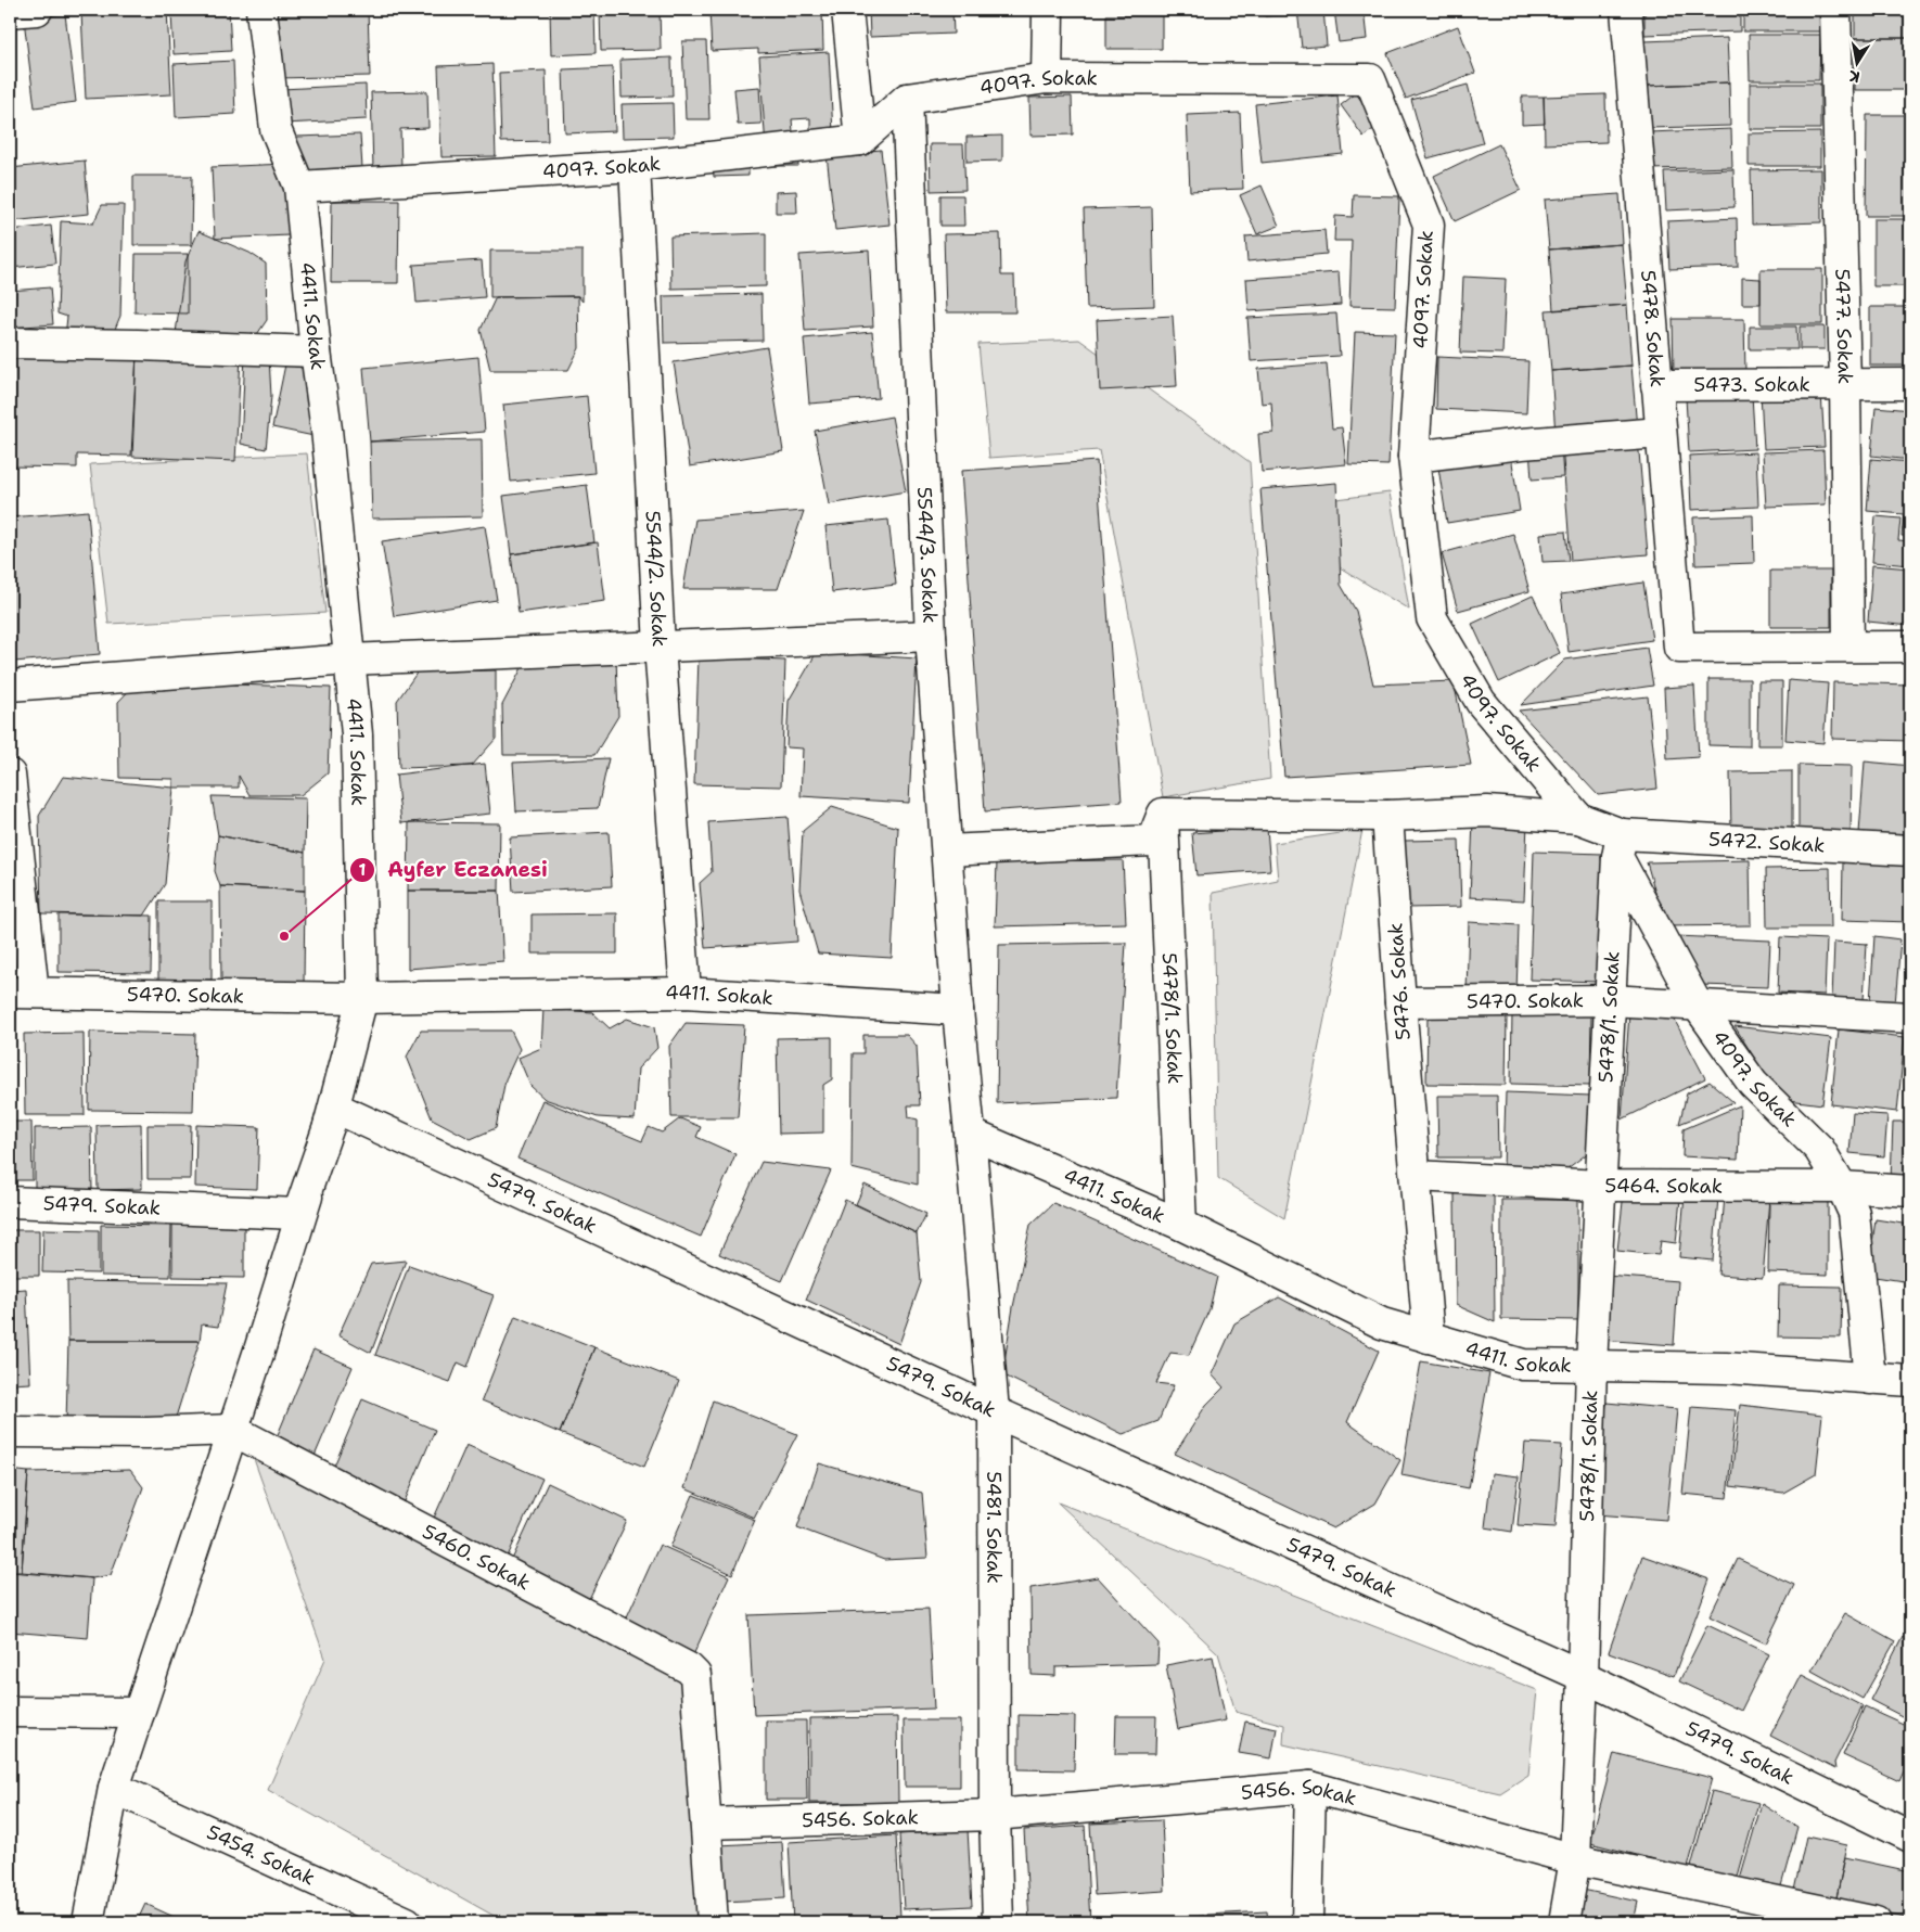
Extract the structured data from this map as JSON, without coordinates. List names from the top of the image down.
{
  "streets": {
    "street": [
      "4097. Sokak",
      "4411. Sokak",
      "5477. Sokak",
      "5478. Sokak",
      "5473. Sokak",
      "5544/3. Sokak",
      "5544/2. Sokak",
      "5472. Sokak",
      "5476. Sokak",
      "5470. Sokak",
      "5478/1. Sokak",
      "5464. Sokak",
      "5479. Sokak",
      "5481. Sokak",
      "5460. Sokak",
      "5456. Sokak",
      "5454. Sokak"
    ]
  },
  "crossings": [
    ["4097. Sokak", "4411. Sokak"],
    ["4097. Sokak", "5544/3. Sokak"],
    ["4097. Sokak", "5544/2. Sokak"],
    ["4097. Sokak", "5472. Sokak"],
    ["4097. Sokak", "5470. Sokak"],
    ["4097. Sokak", "5478/1. Sokak"],
    ["4097. Sokak", "5464. Sokak"],
    ["4411. Sokak", "5544/3. Sokak"],
    ["4411. Sokak", "5544/2. Sokak"],
    ["4411. Sokak", "5476. Sokak"],
    ["4411. Sokak", "5470. Sokak"],
    ["4411. Sokak", "5478/1. Sokak"],
    ["4411. Sokak", "5481. Sokak"],
    ["5477. Sokak", "5478. Sokak"],
    ["5477. Sokak", "5473. Sokak"],
    ["5478. Sokak", "5473. Sokak"],
    ["5472. Sokak", "5478/1. Sokak"],
    ["5476. Sokak", "5470. Sokak"],
    ["5476. Sokak", "5464. Sokak"],
    ["5470. Sokak", "5478/1. Sokak"],
    ["5478/1. Sokak", "5464. Sokak"],
    ["5478/1. Sokak", "5479. Sokak"],
    ["5478/1. Sokak", "5456. Sokak"],
    ["5479. Sokak", "5481. Sokak"],
    ["5481. Sokak", "5456. Sokak"],
    ["5460. Sokak", "5456. Sokak"]
  ],
  "places": ["Ayfer Eczanesi"],
  "north": "bottom"
}
